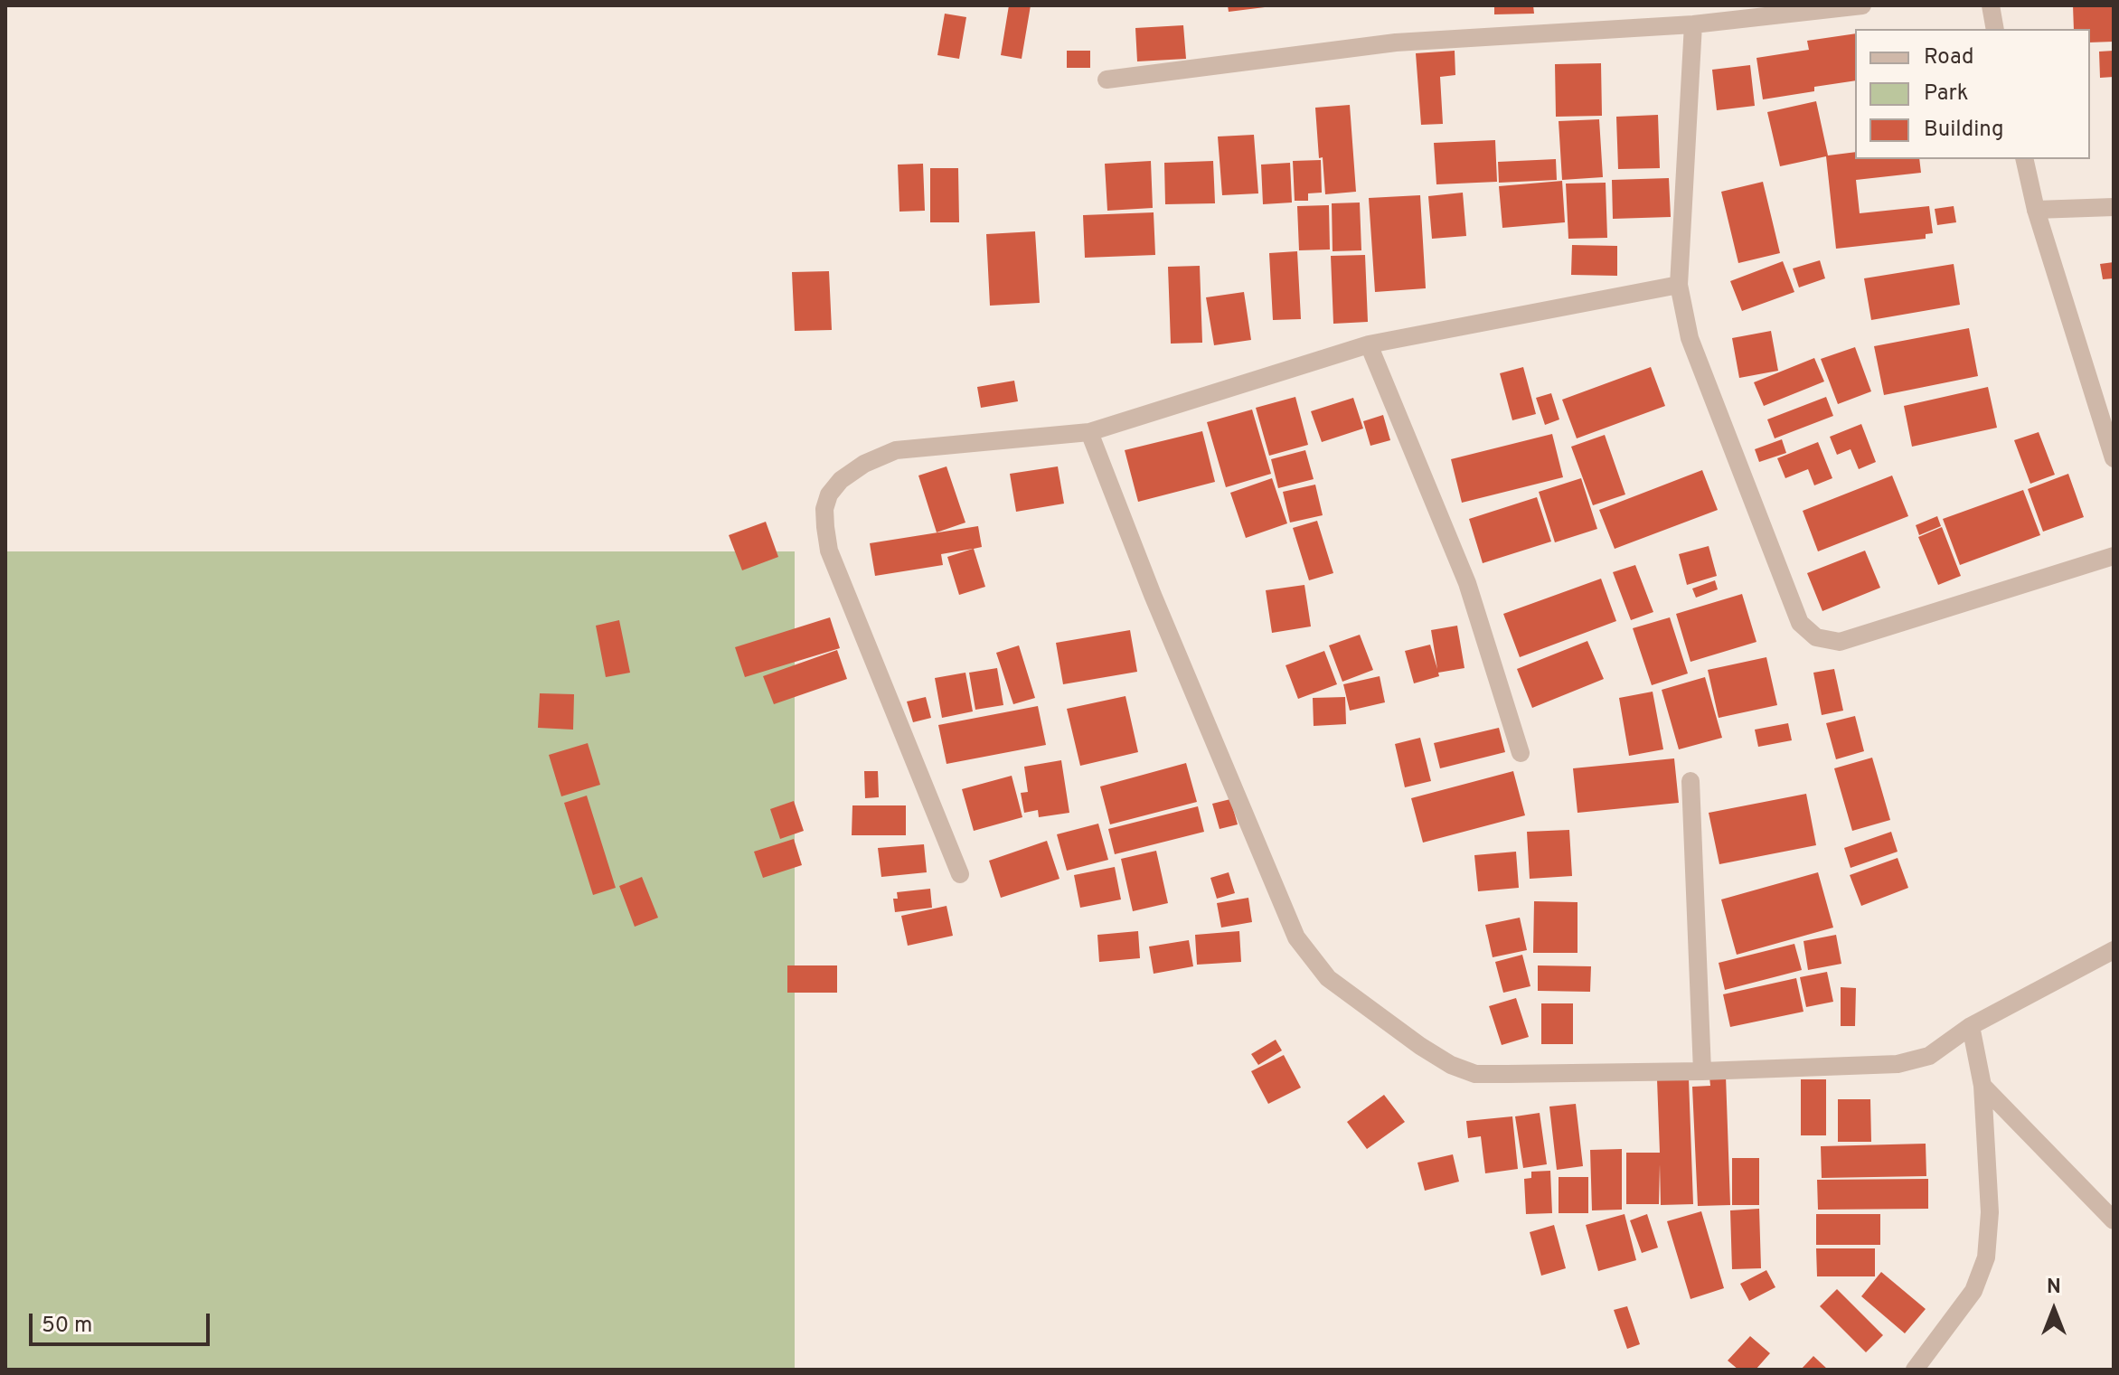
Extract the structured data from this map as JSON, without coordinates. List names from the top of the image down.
{
  "legend": ["Road", "Park", "Building"],
  "scale_bar": "50 m",
  "north": "top"
}
